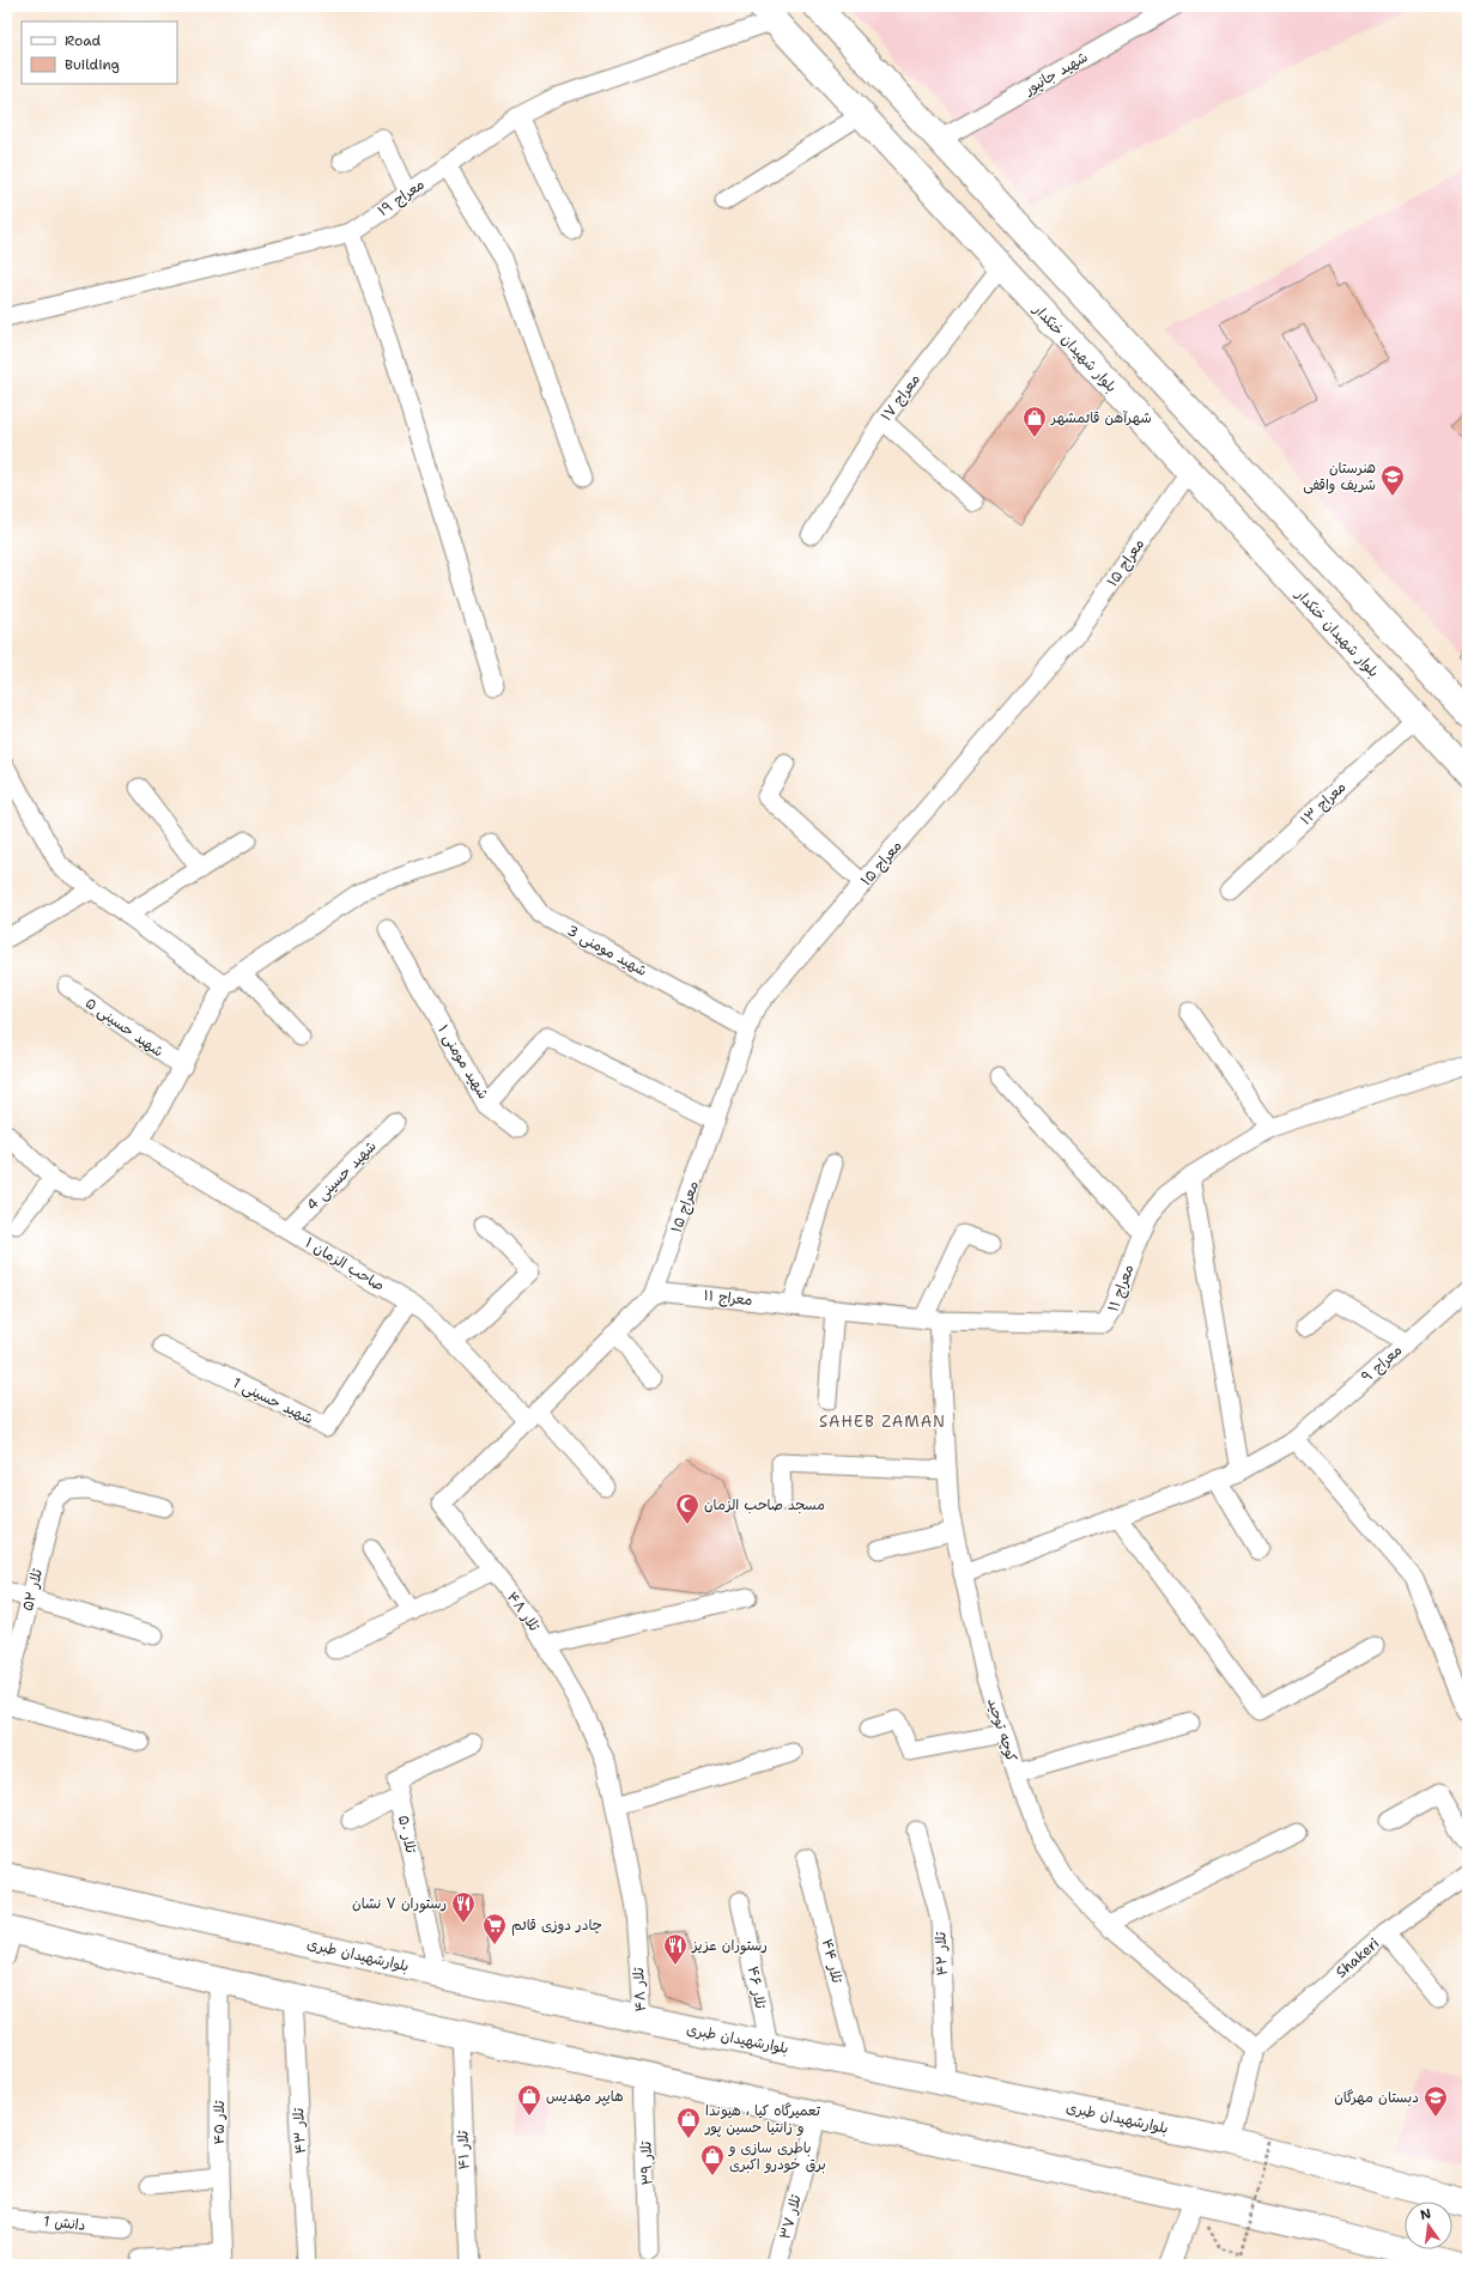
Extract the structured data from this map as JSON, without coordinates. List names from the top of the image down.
{
  "streets": {
    "highway": ["بلوار شهیدان خنکدار", "بلوارشهیدان طبری"],
    "street": [
      "شهید جانپور",
      "معراج ۱۹",
      "معراج ۱۷",
      "معراج ۱۵",
      "معراج ۱۳",
      "شهید مومنی 3",
      "شهید حسینی ۵",
      "شهید مومنی ۱",
      "شهید حسینی 4",
      "صاحب الزمان ۱",
      "معراج ۱۱",
      "معراج ۹",
      "شهید حسینی 1",
      "تلار ۵۲",
      "تلار ۴۸",
      "کوچه توحید",
      "تلار ۵۰",
      "تلار ۴۲",
      "Shakeri",
      "تلار ۴۴",
      "تلار ۴۶",
      "تلار ۴۵",
      "تلار ۴۳",
      "تلار ۴۱",
      "تلار ۳۹",
      "تلار ۳۷",
      "دانش 1"
    ]
  },
  "crossings": [
    ["معراج ۱۹", "بلوار شهیدان خنکدار"],
    ["بلوار شهیدان خنکدار", "معراج ۱۷"],
    ["بلوار شهیدان خنکدار", "معراج ۱۵"],
    ["بلوار شهیدان خنکدار", "معراج ۱۳"],
    ["معراج ۱۵", "شهید مومنی 3"],
    ["معراج ۱۵", "شهید مومنی ۱"],
    ["معراج ۱۵", "معراج ۱۱"],
    ["معراج ۱۵", "تلار ۴۸"],
    ["شهید حسینی 4", "صاحب الزمان ۱"],
    ["صاحب الزمان ۱", "شهید حسینی 1"],
    ["صاحب الزمان ۱", "تلار ۴۸"],
    ["معراج ۱۱", "تلار ۴۸"],
    ["معراج ۱۱", "کوچه توحید"],
    ["معراج ۹", "کوچه توحید"],
    ["تلار ۴۸", "بلوارشهیدان طبری"],
    ["کوچه توحید", "Shakeri"],
    ["تلار ۵۰", "بلوارشهیدان طبری"],
    ["تلار ۴۲", "بلوارشهیدان طبری"],
    ["بلوارشهیدان طبری", "تلار ۴۴"],
    ["بلوارشهیدان طبری", "تلار ۴۶"]
  ],
  "districts": ["SAHEB ZAMAN"],
  "places": {
    "shop": [
      "شهرآهن قائمشهر",
      "هایپر مهدیس",
      "تعمیرگاه کیا ، هیوندا و زانتیا حسین پور",
      "باطری سازی و برق خودرو اکبری"
    ],
    "school or university": ["هنرستان شریف واقفی", "دبستان مهرگان"],
    "mosque": ["مسجد صاحب الزمان"],
    "restaurant": ["رستوران ۷ نشان", "رستوران عزیز"],
    "supermarket": ["چادر دوزی قائم"]
  },
  "legend": ["Road", "Building"],
  "north": "top"
}
